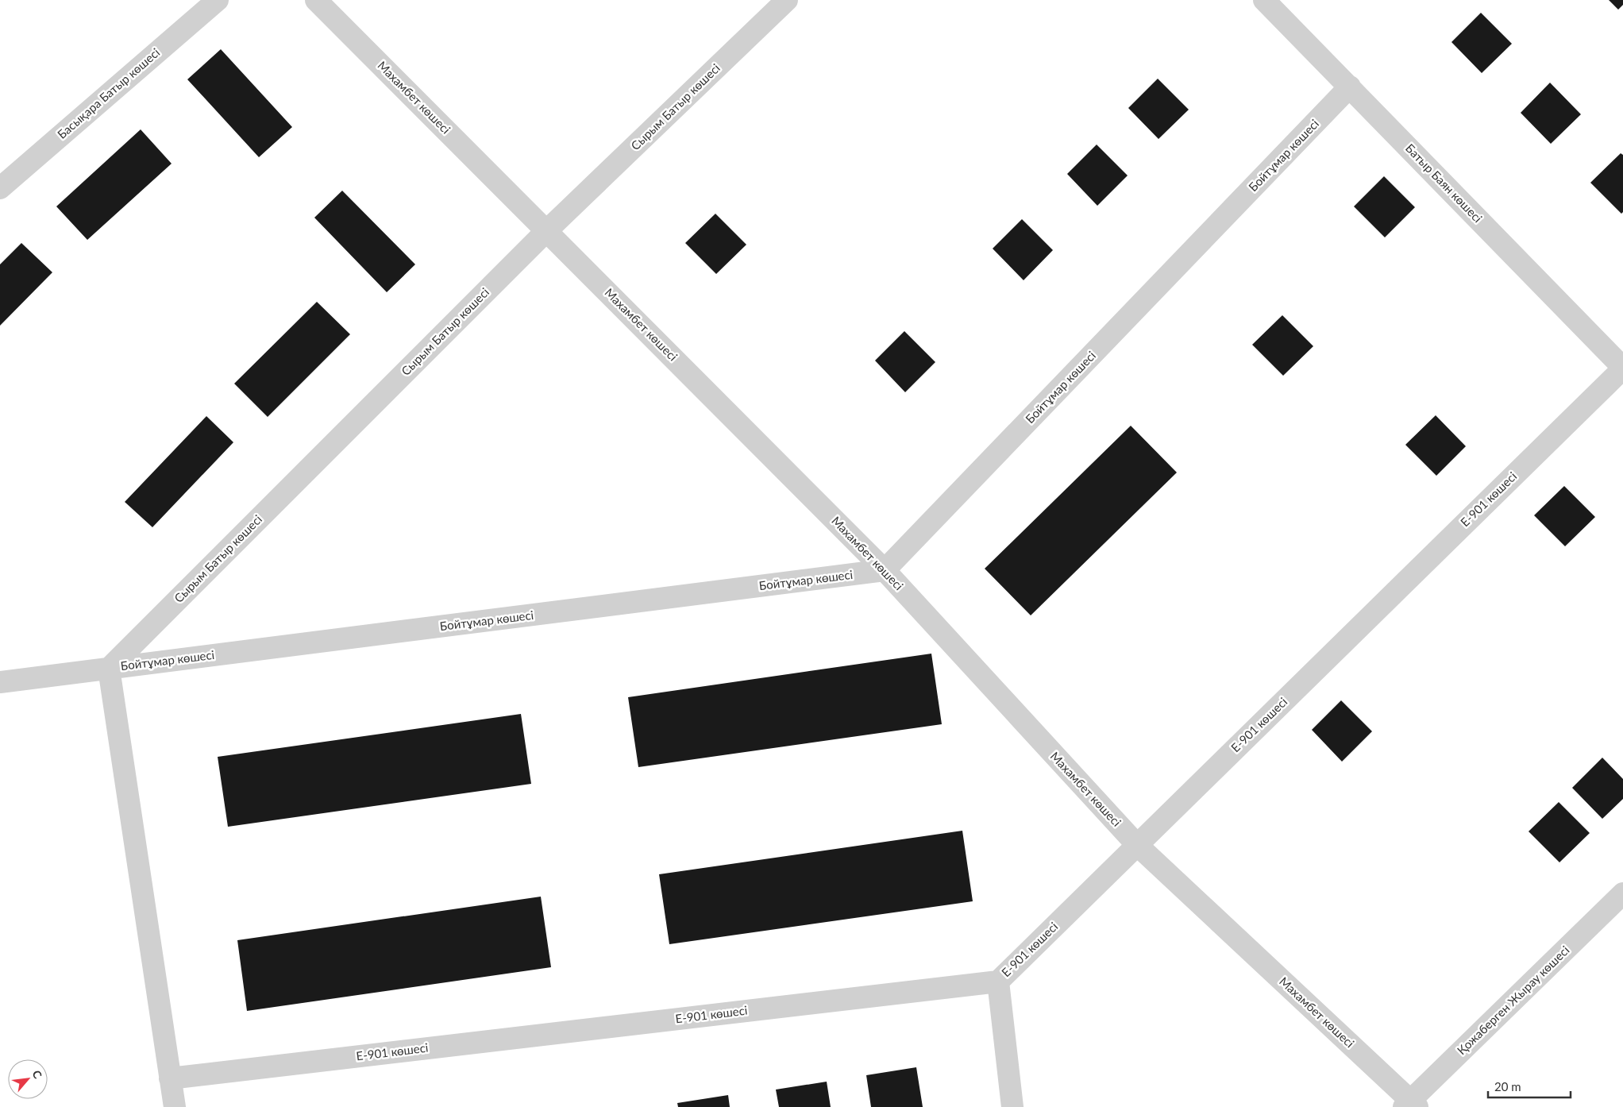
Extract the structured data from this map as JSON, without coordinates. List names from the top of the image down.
{
  "streets": {
    "street": [
      "Басықара Батыр көшесі",
      "Махамбет көшесі",
      "Сырым Батыр көшесі",
      "Бойтұмар көшесі",
      "Батыр Баян көшесі",
      "Е-901 көшесі",
      "Қожаберген Жырау көшесі"
    ]
  },
  "crossings": [
    ["Махамбет көшесі", "Сырым Батыр көшесі"],
    ["Махамбет көшесі", "Бойтұмар көшесі"],
    ["Махамбет көшесі", "Е-901 көшесі"],
    ["Махамбет көшесі", "Қожаберген Жырау көшесі"],
    ["Сырым Батыр көшесі", "Бойтұмар көшесі"],
    ["Бойтұмар көшесі", "Батыр Баян көшесі"],
    ["Батыр Баян көшесі", "Е-901 көшесі"]
  ],
  "scale_bar": "20 m",
  "north": "top right"
}
